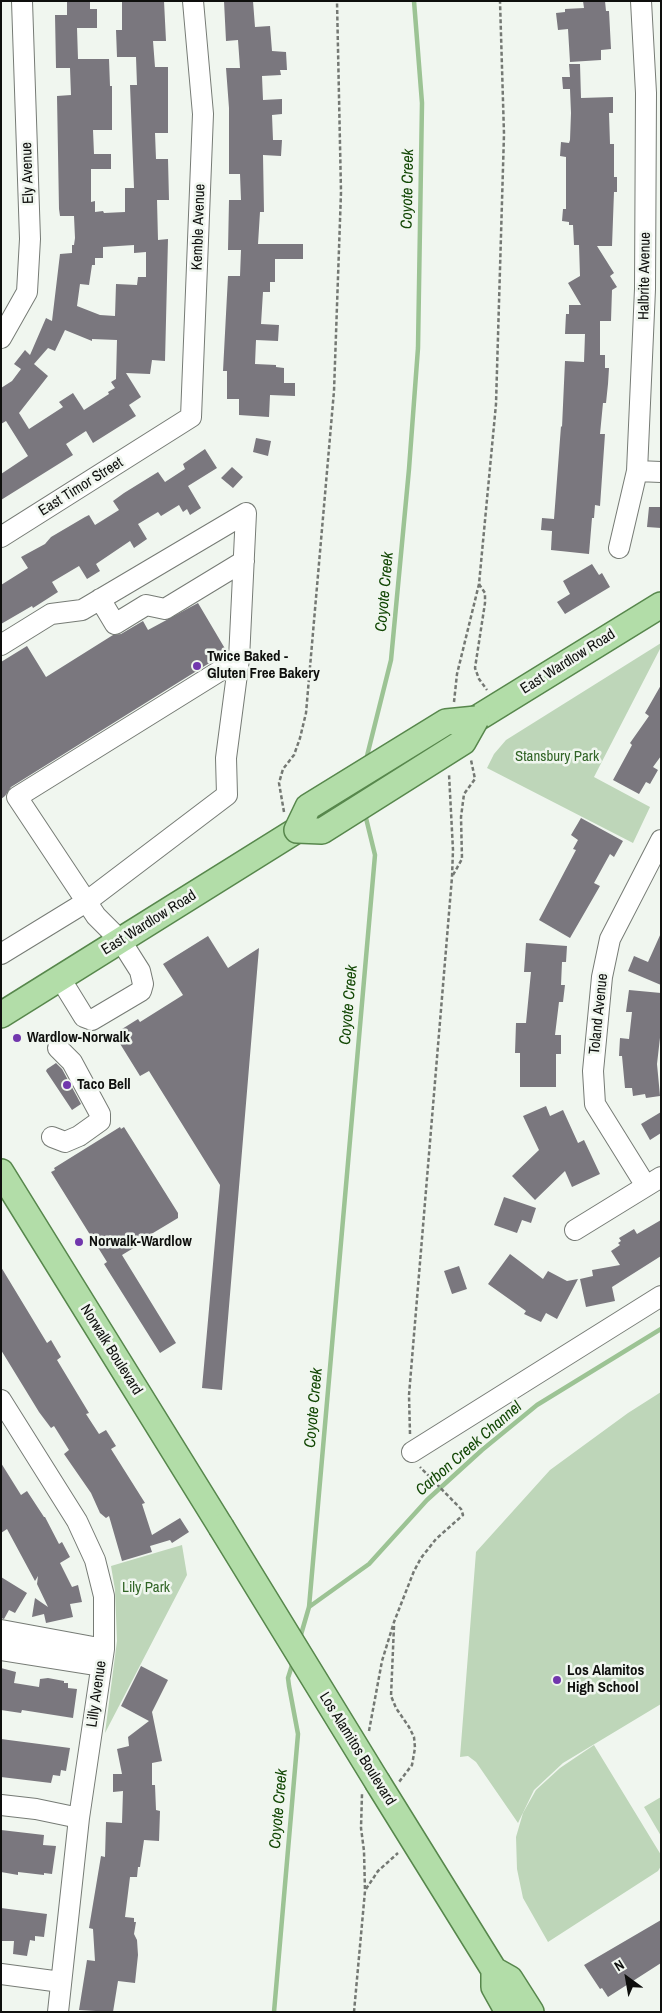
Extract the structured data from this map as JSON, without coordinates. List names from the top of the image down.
{
  "streets": {
    "main road": ["East Wardlow Road", "Norwalk Boulevard", "Los Alamitos Boulevard"],
    "street": [
      "Ely Avenue",
      "Kemble Avenue",
      "Halbrite Avenue",
      "East Timor Street",
      "Toland Avenue",
      "Lilly Avenue"
    ]
  },
  "crossings": [
    ["Kemble Avenue", "East Timor Street"],
    ["Norwalk Boulevard", "Los Alamitos Boulevard"]
  ],
  "water": ["Coyote Creek", "Carbon Creek Channel"],
  "parks": ["Stansbury Park", "Lily Park"],
  "places": [
    "Twice Baked - Gluten Free Bakery",
    "Wardlow-Norwalk",
    "Taco Bell",
    "Norwalk-Wardlow",
    "Los Alamitos High School"
  ],
  "north": "top left"
}
